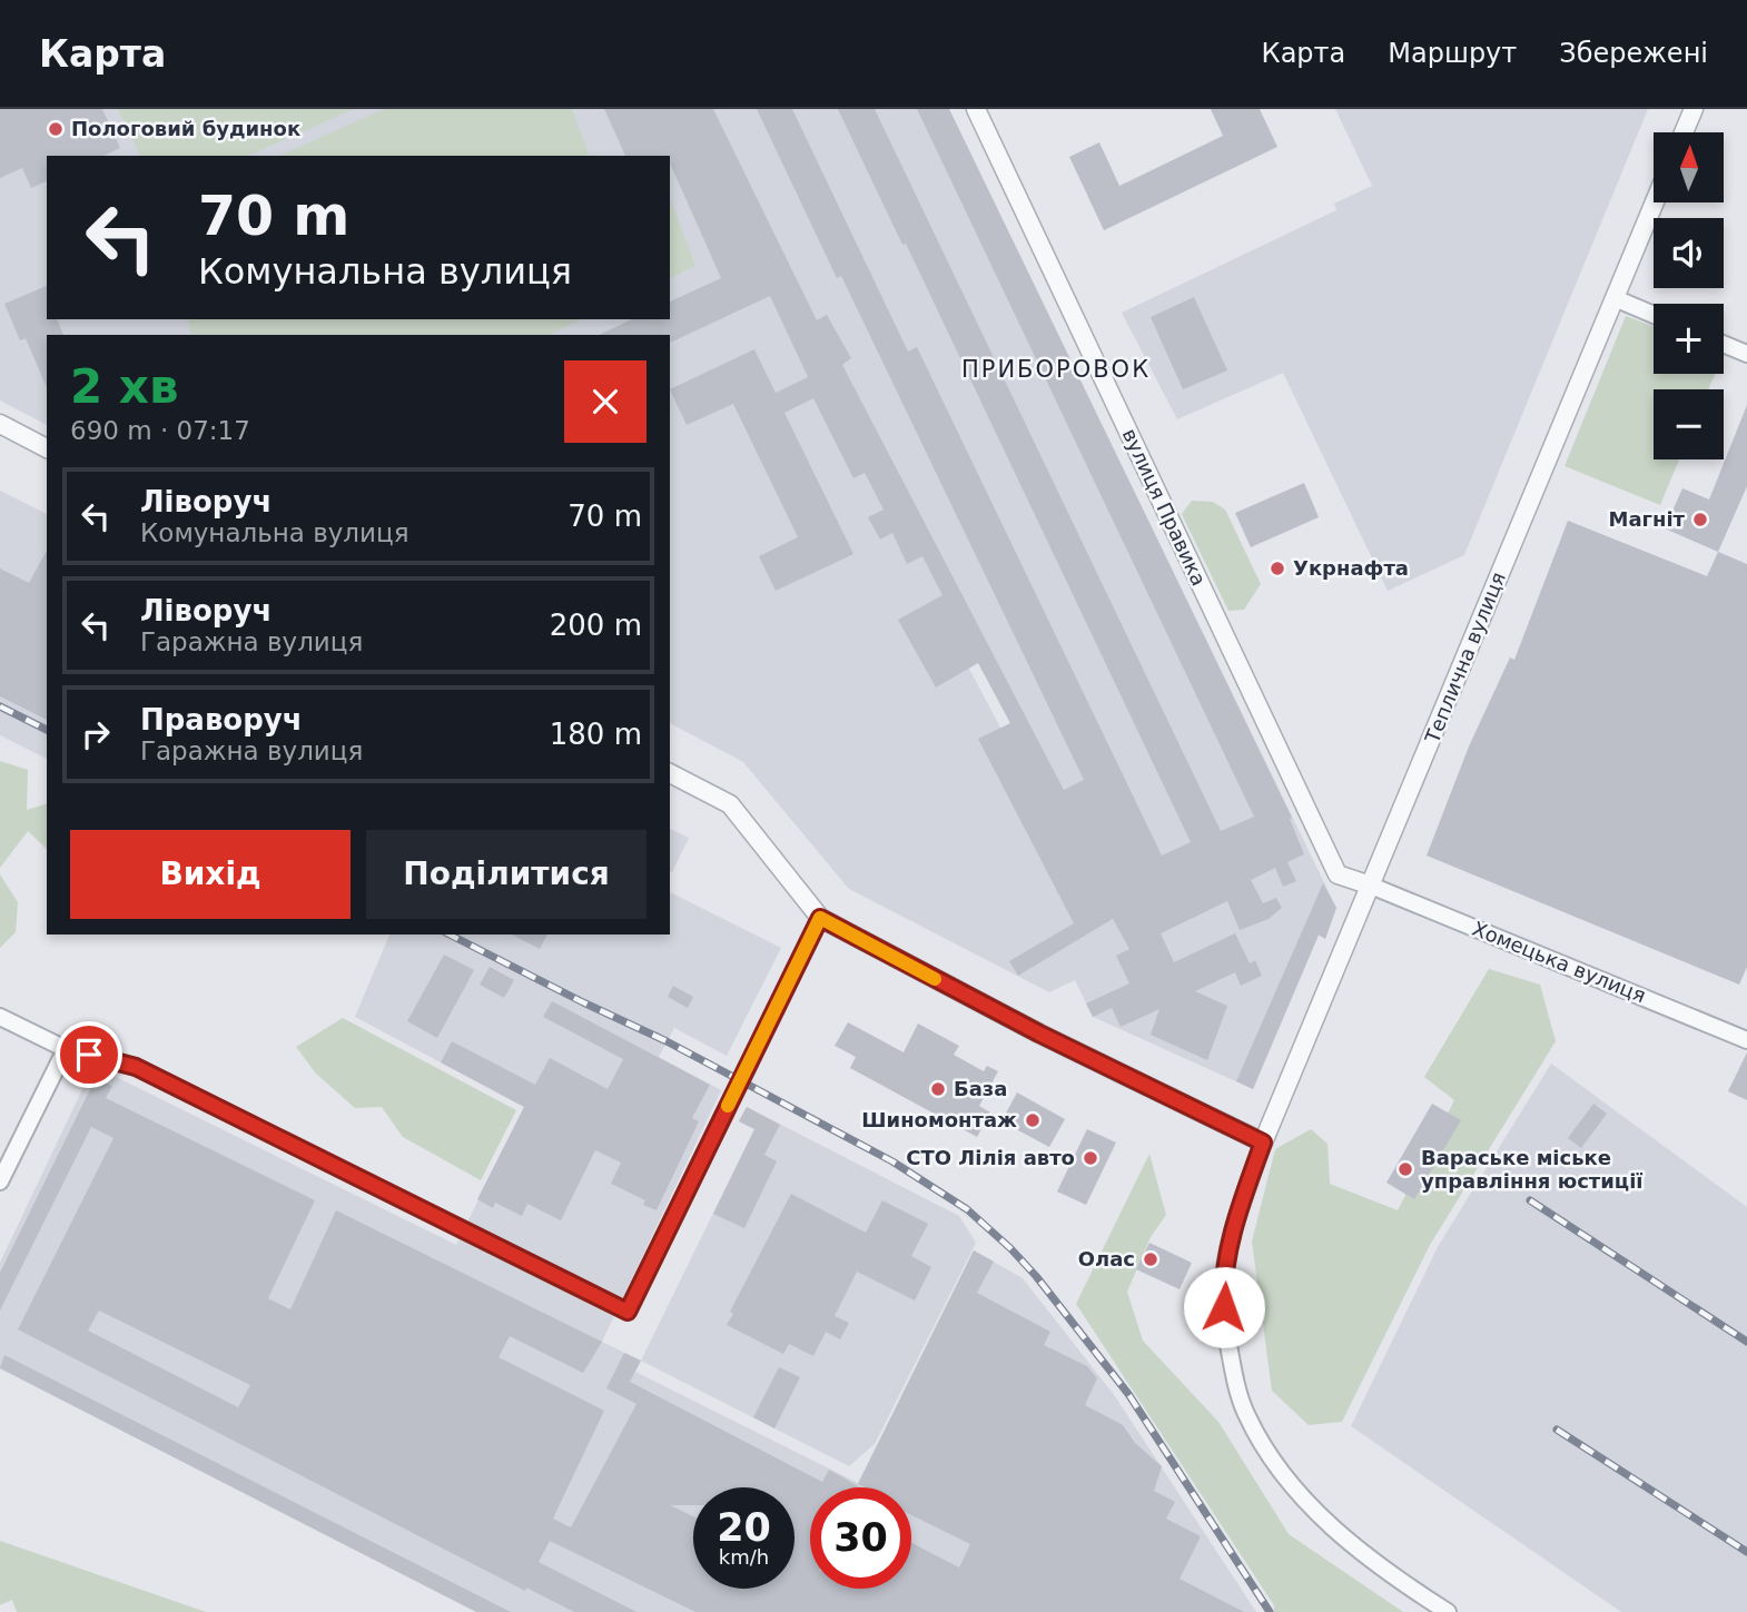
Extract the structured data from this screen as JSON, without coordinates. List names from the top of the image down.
{
  "streets": {
    "street": ["вулиця Правика", "Теплична вулиця", "Хомецька вулиця"]
  },
  "crossings": [
    ["вулиця Правика", "Теплична вулиця"],
    ["вулиця Правика", "Хомецька вулиця"],
    ["Теплична вулиця", "Хомецька вулиця"]
  ],
  "districts": ["ПРИБОРОВОК"],
  "places": [
    "Пологовий будинок",
    "Магніт",
    "Укрнафта",
    "База",
    "Шиномонтаж",
    "СТО Лілія авто",
    "Вараське міське управління юстиції",
    "Олас"
  ],
  "north": "top",
  "page": {
    "header": "Карта",
    "nav": ["Карта", "Маршрут", "Збережені"],
    "map_buttons": ["+", "−"],
    "turn": ["70 m", "Комунальна вулиця"],
    "heading": ["2 хв", "690 m · 07:17"],
    "list": [
      {
        "name": "Ліворуч",
        "note": "Комунальна вулиця",
        "value": "70 m"
      },
      {
        "name": "Ліворуч",
        "note": "Гаражна вулиця",
        "value": "200 m"
      },
      {
        "name": "Праворуч",
        "note": "Гаражна вулиця",
        "value": "180 m"
      }
    ],
    "buttons": ["Вихід", "Поділитися"],
    "speed": "20 km/h",
    "limit": "30"
  }
}
